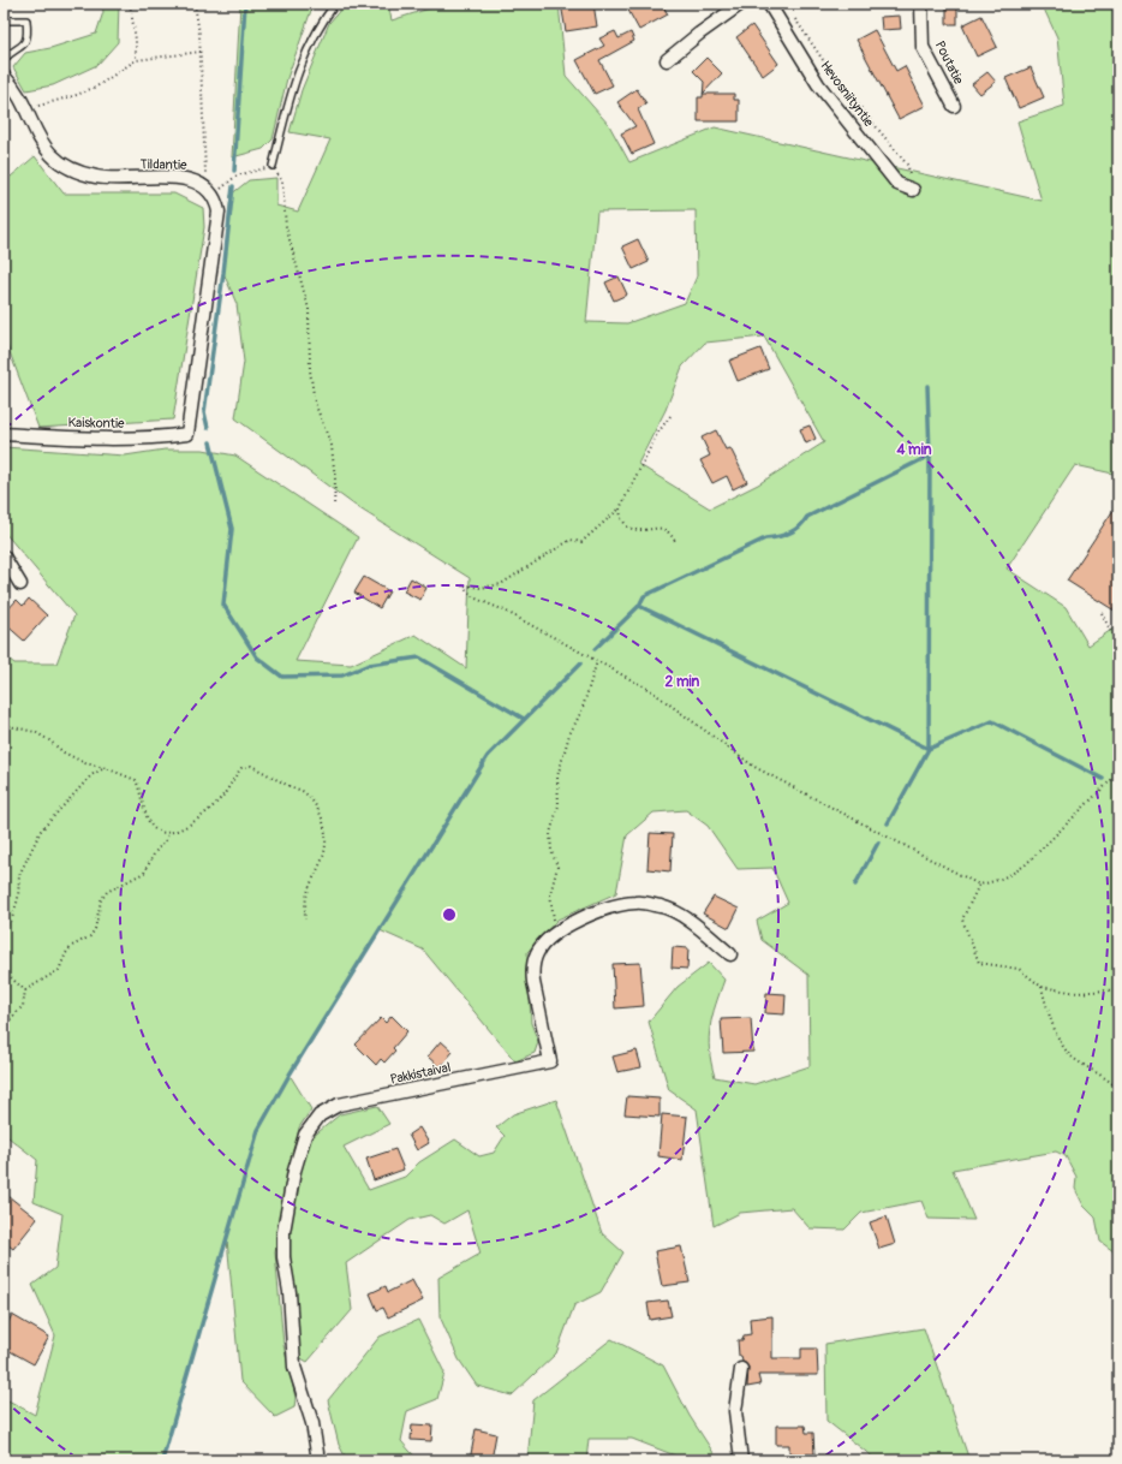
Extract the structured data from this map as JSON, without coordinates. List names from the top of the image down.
{
  "streets": {
    "street": [
      "Poutatie",
      "Hevosniityntie",
      "Tildantie",
      "Kaiskontie",
      "Pakkistaival"
    ]
  },
  "crossings": [
    ["Tildantie", "Kaiskontie"]
  ],
  "rings": ["4 min", "2 min"]
}
